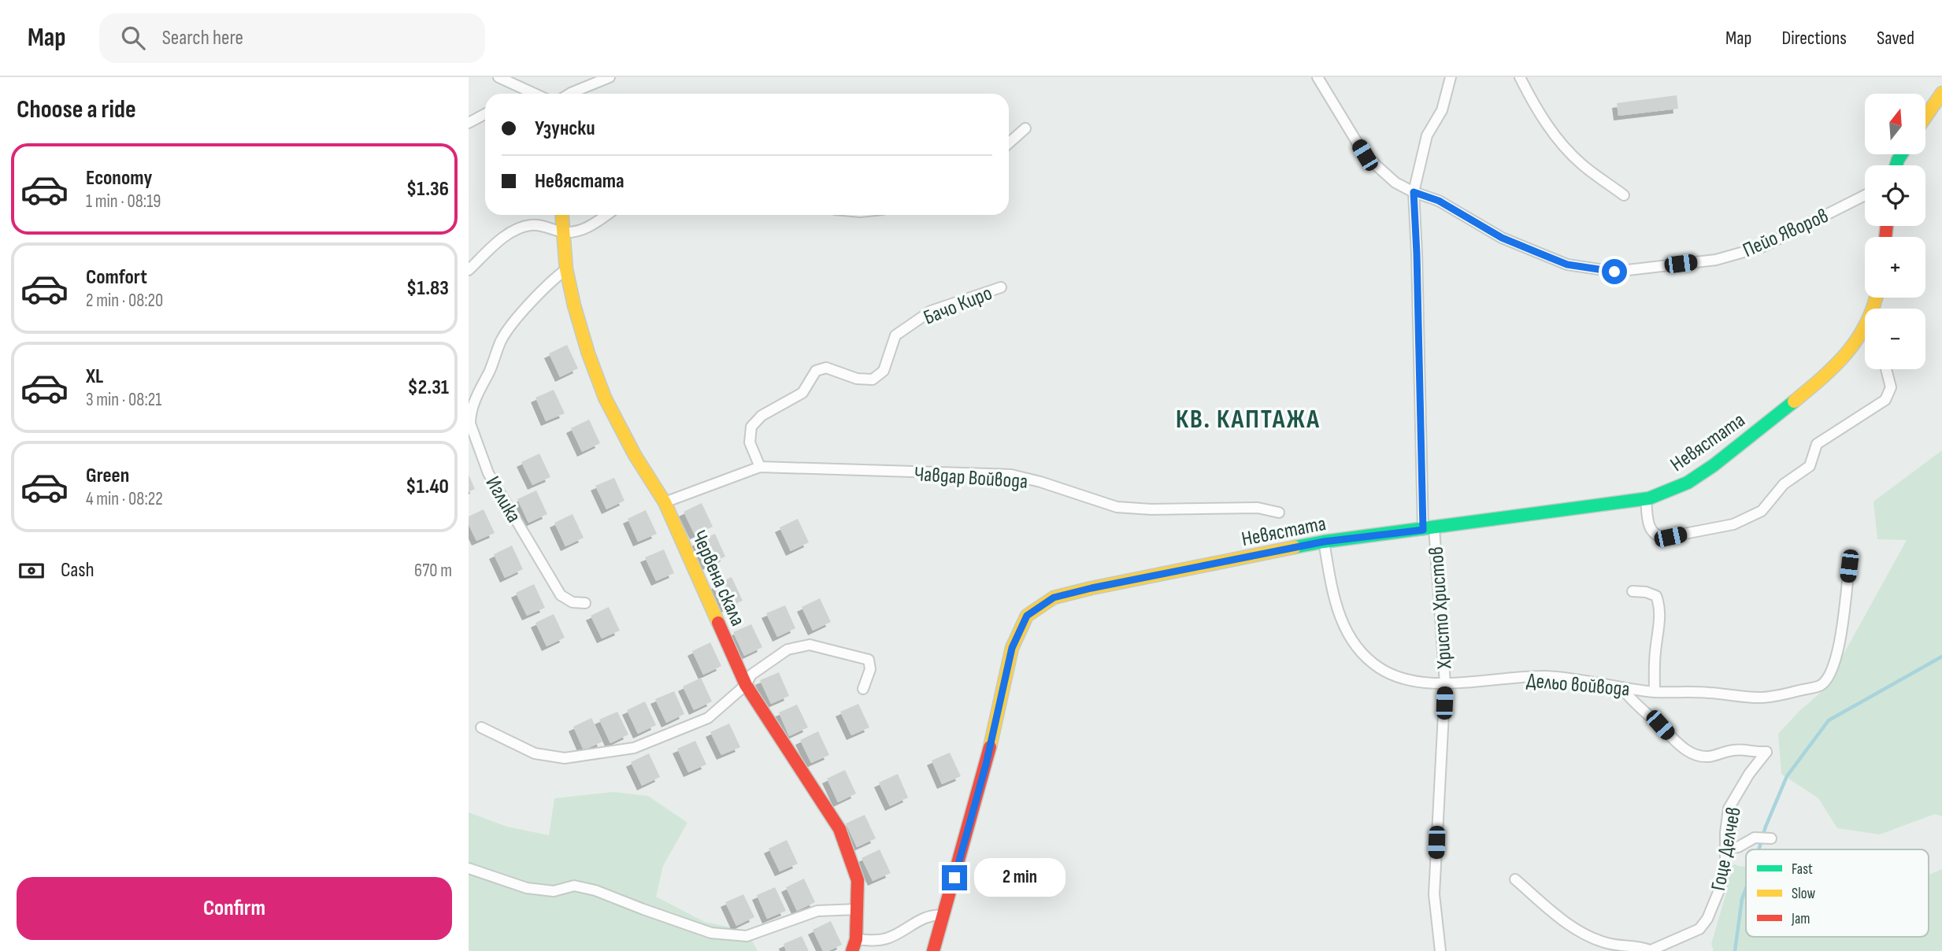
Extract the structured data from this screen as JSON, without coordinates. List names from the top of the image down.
{
  "streets": {
    "street": [
      "Пейо Яворов",
      "Бачо Киро",
      "Невястата",
      "Чавдар Войвода",
      "Иглика",
      "Червена скала",
      "Христо Христов",
      "Дельо войвода",
      "Гоце Делчев"
    ]
  },
  "crossings": [
    ["Пейо Яворов", "Христо Христов"],
    ["Бачо Киро", "Чавдар Войвода"],
    ["Невястата", "Христо Христов"],
    ["Невястата", "Дельо войвода"],
    ["Чавдар Войвода", "Червена скала"],
    ["Иглика", "Червена скала"],
    ["Христо Христов", "Дельо войвода"],
    ["Дельо войвода", "Гоце Делчев"]
  ],
  "districts": ["КВ. КАПТАЖА"],
  "legend": ["Fast", "Slow", "Jam"],
  "north": "top",
  "page": {
    "header": "Map",
    "search": "Search here",
    "nav": ["Map", "Directions", "Saved"],
    "heading": "Choose a ride",
    "map_buttons": ["+", "−"],
    "banner": ["Узунски", "Невястата"],
    "list": [
      {
        "name": "Economy",
        "note": "1 min · 08:19",
        "value": "$1.36"
      },
      {
        "name": "Comfort",
        "note": "2 min · 08:20",
        "value": "$1.83"
      },
      {
        "name": "XL",
        "note": "3 min · 08:21",
        "value": "$2.31"
      },
      {
        "name": "Green",
        "note": "4 min · 08:22",
        "value": "$1.40"
      }
    ],
    "pay": ["Cash", "670 m"],
    "bubble": "2 min",
    "buttons": "Confirm"
  }
}
